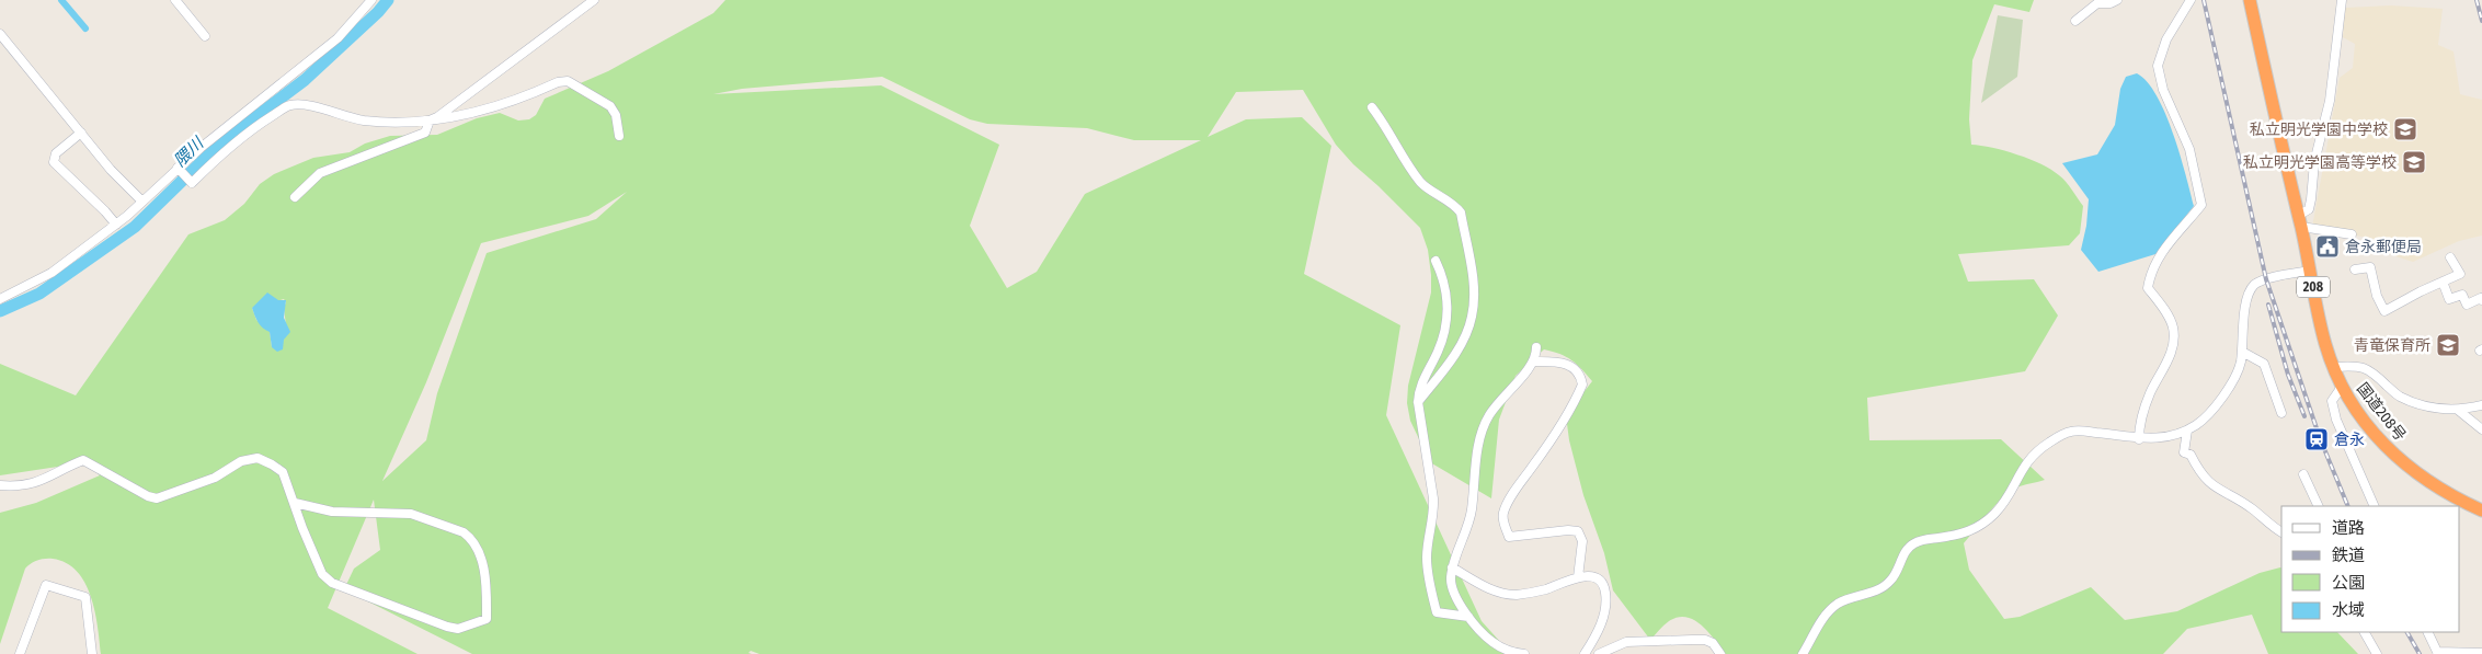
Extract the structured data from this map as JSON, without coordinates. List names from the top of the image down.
{
  "streets": {
    "highway": ["208", "国道208号"]
  },
  "water": ["隈川"],
  "places": {
    "school or university": ["私立明光学園中学校", "私立明光学園高等学校", "青竜保育所"],
    "public building": ["倉永郵便局"],
    "station": ["倉永"]
  },
  "legend": [
    "道路",
    "鉄道",
    "公園",
    "水域"
  ]
}
